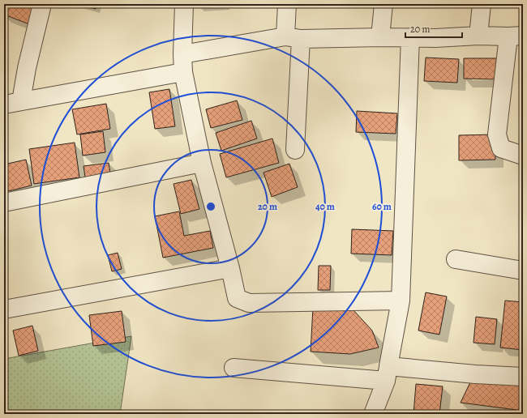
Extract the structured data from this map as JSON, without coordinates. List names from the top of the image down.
{
  "scale_bar": "20 m",
  "rings": ["20 m", "40 m", "60 m"]
}
